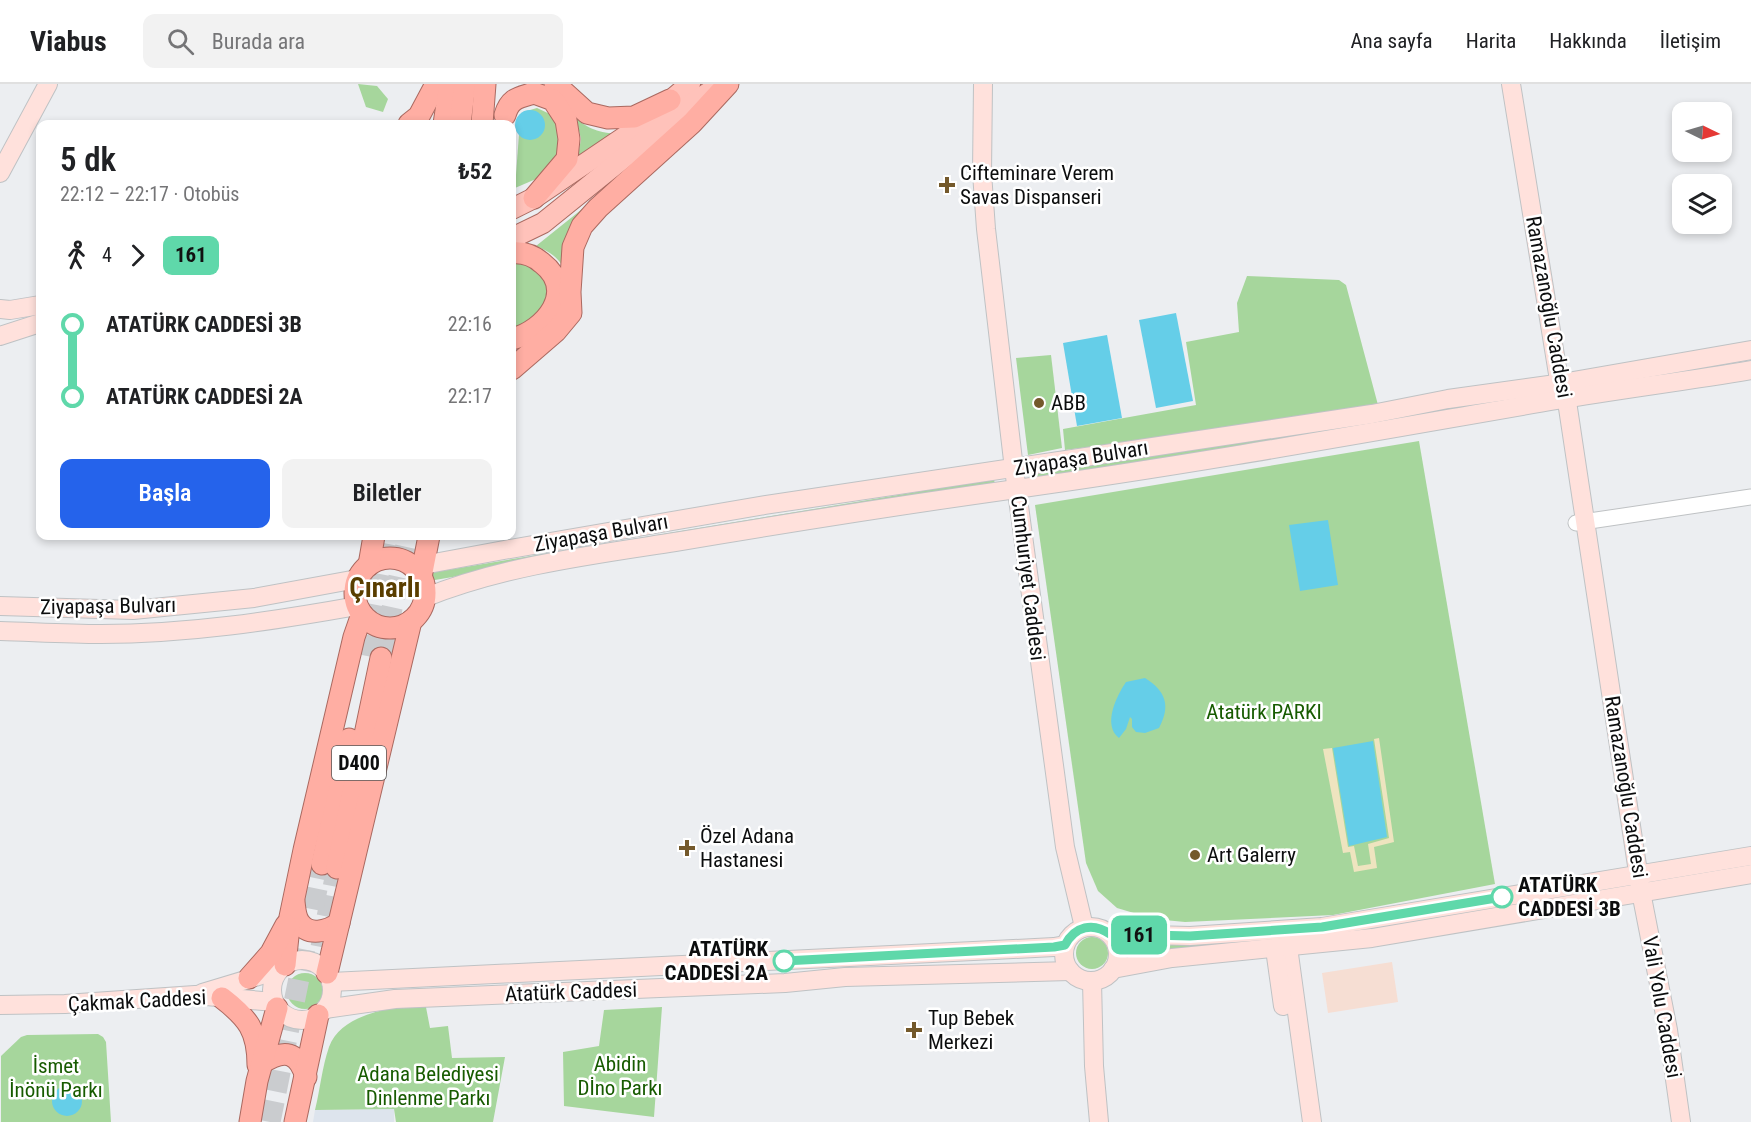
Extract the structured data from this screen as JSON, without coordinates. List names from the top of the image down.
{
  "streets": {
    "highway": ["D400"],
    "main road": [
      "Ramazanoğlu Caddesi",
      "Ziyapaşa Bulvarı",
      "Cumhuriyet Caddesi",
      "Atatürk Caddesi",
      "Çakmak Caddesi",
      "Vali Yolu Caddesi"
    ]
  },
  "crossings": [
    ["Ramazanoğlu Caddesi", "Ziyapaşa Bulvarı"],
    ["Ramazanoğlu Caddesi", "Vali Yolu Caddesi"],
    ["Ziyapaşa Bulvarı", "Cumhuriyet Caddesi"],
    ["Cumhuriyet Caddesi", "Atatürk Caddesi"],
    ["Atatürk Caddesi", "Çakmak Caddesi"]
  ],
  "districts": ["Çınarlı"],
  "parks": [
    "Atatürk PARKI",
    "Abidin Dİno Parkı",
    "İsmet İnönü Parkı",
    "Adana Belediyesi Dinlenme Parkı"
  ],
  "places": {
    "health": ["Cifteminare Verem Savas Dispanseri", "Özel Adana Hastanesi", "Tup Bebek Merkezi"],
    "other": [
      "ABB",
      "Art Galerry",
      "ATATÜRK CADDESİ 3B",
      "ATATÜRK CADDESİ 2A"
    ]
  },
  "lines": ["bus line 161"],
  "north": "right",
  "page": {
    "header": "Viabus",
    "search": "Burada ara",
    "nav": [
      "Ana sayfa",
      "Harita",
      "Hakkında",
      "İletişim"
    ],
    "on_map": "161",
    "heading": ["5 dk", "22:12 – 22:17 · Otobüs", "₺52"],
    "legs": ["4", "161"],
    "list": [
      {
        "name": "ATATÜRK CADDESİ 3B",
        "value": "22:16"
      },
      {
        "name": "ATATÜRK CADDESİ 2A",
        "value": "22:17"
      }
    ],
    "buttons": ["Başla", "Biletler"]
  }
}
